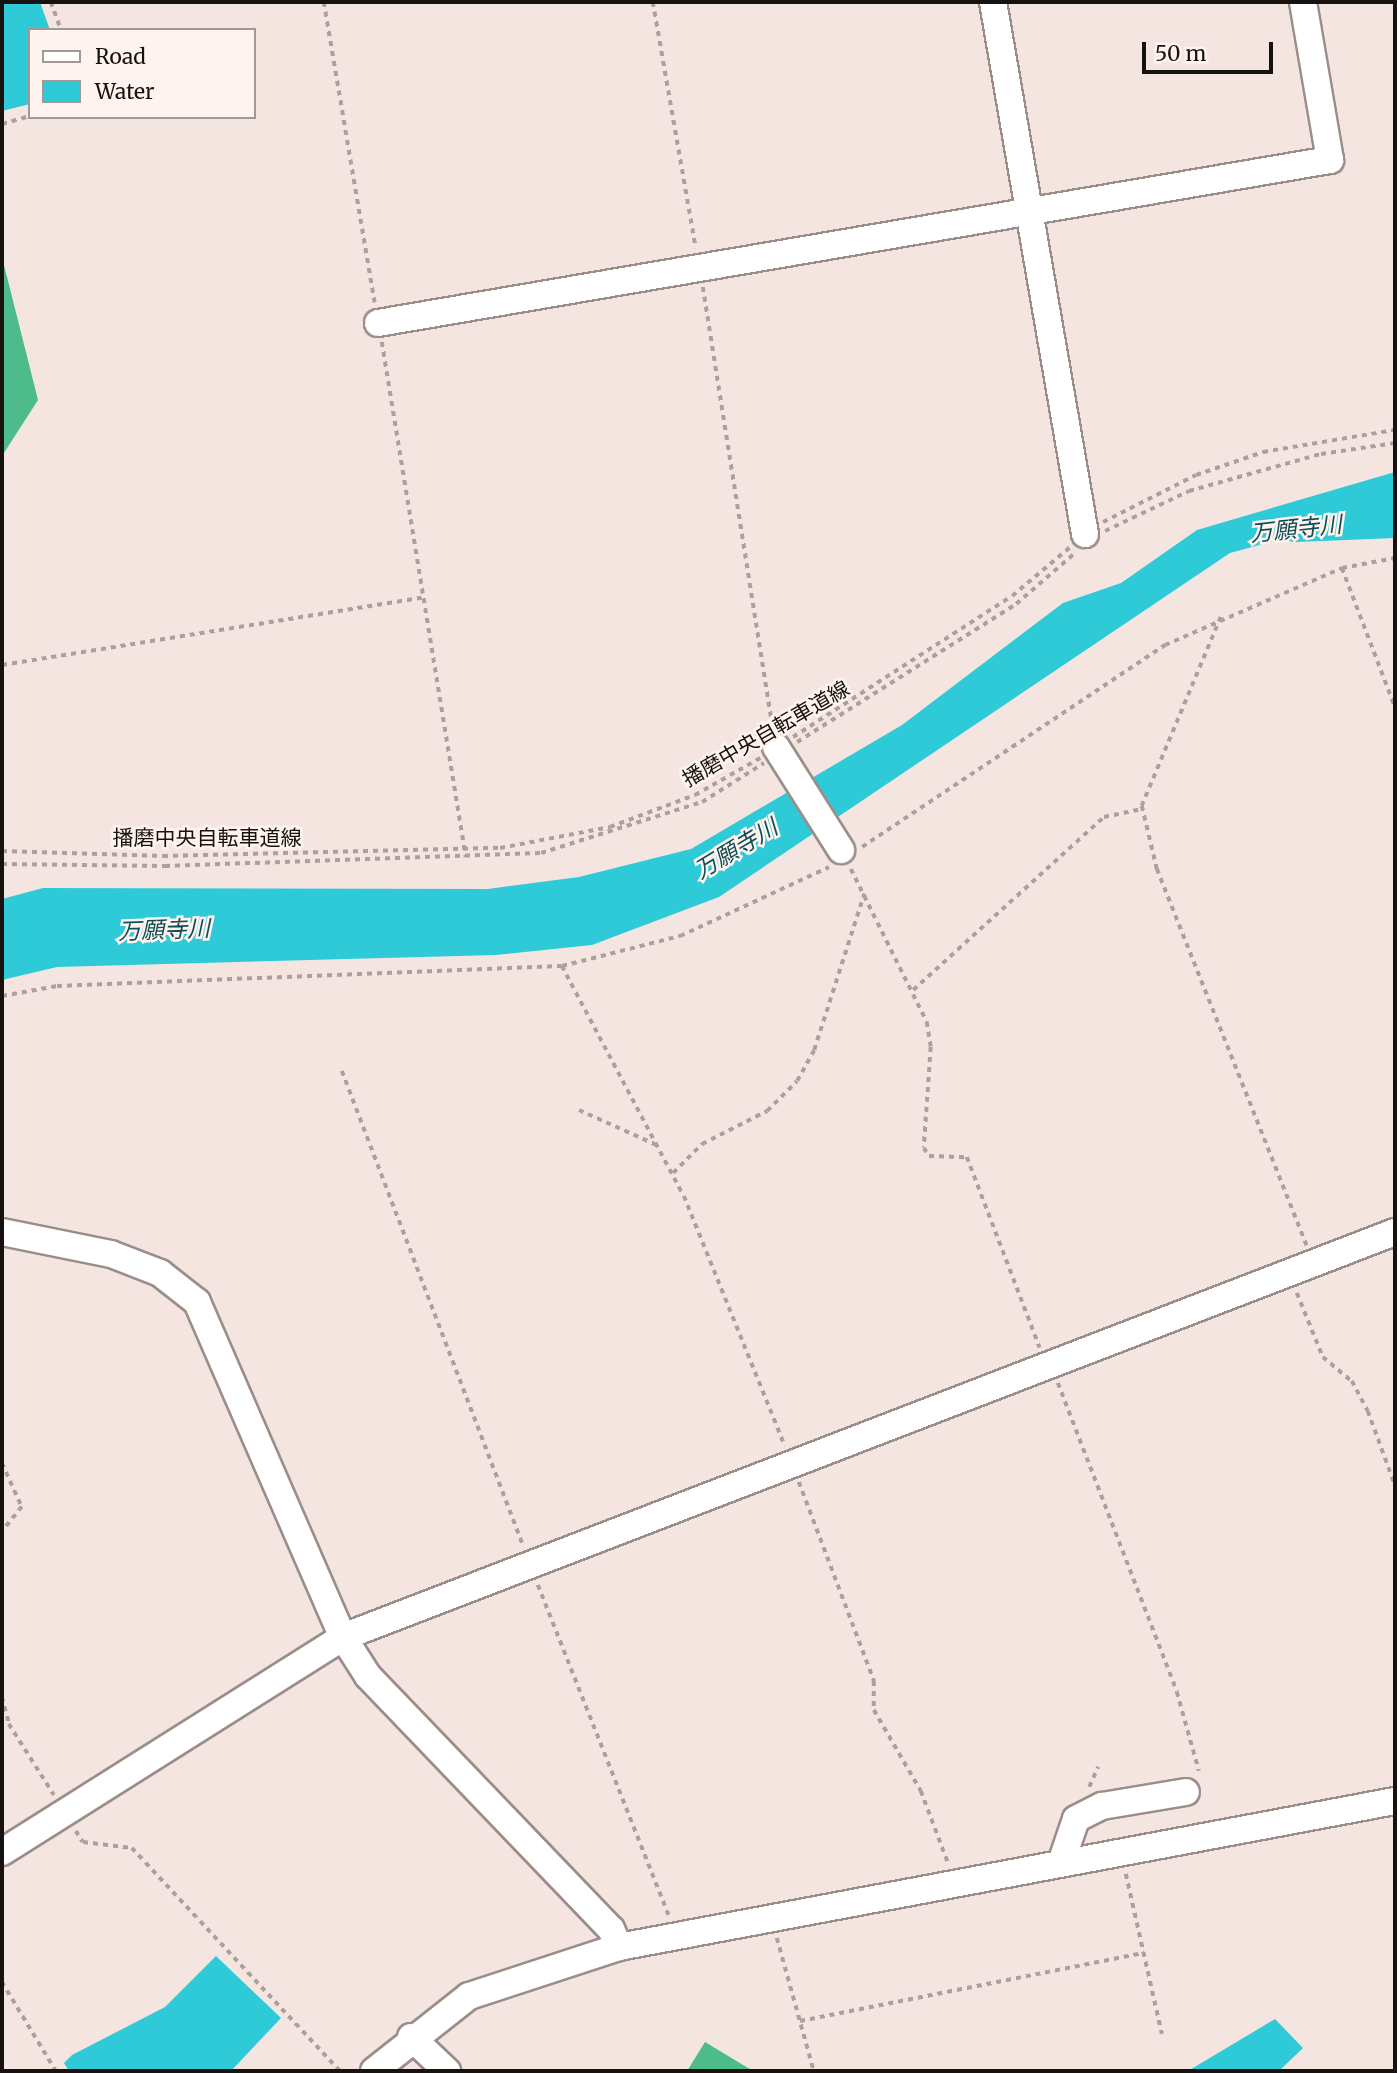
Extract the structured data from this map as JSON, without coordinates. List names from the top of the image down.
{
  "streets": {
    "path": ["播磨中央自転車道線"]
  },
  "water": ["万願寺川"],
  "legend": ["Road", "Water"],
  "scale_bar": "50 m"
}
